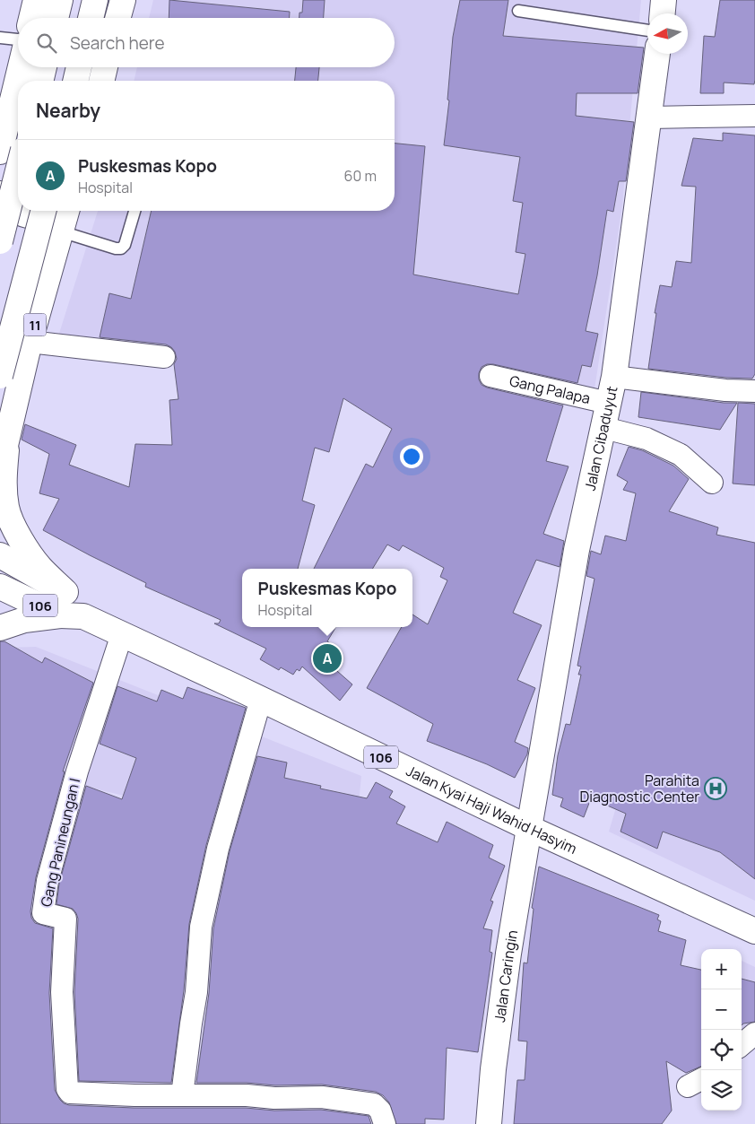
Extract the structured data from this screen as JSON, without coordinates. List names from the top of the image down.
{
  "streets": {
    "main road": [
      "11",
      "Jalan Cibaduyut",
      "106",
      "Jalan Kyai Haji Wahid Hasyim",
      "Jalan Caringin"
    ],
    "street": ["Gang Palapa", "Gang Panineungan I"]
  },
  "crossings": [
    ["Gang Palapa", "Jalan Cibaduyut"],
    ["Jalan Cibaduyut", "Jalan Kyai Haji Wahid Hasyim"],
    ["Jalan Cibaduyut", "Jalan Caringin"],
    ["Jalan Kyai Haji Wahid Hasyim", "Gang Panineungan I"],
    ["Jalan Kyai Haji Wahid Hasyim", "Jalan Caringin"]
  ],
  "places": {
    "hospital": ["Parahita Diagnostic Center"]
  },
  "north": "left",
  "page": {
    "search": "Search here",
    "heading": "Nearby",
    "list": [
      {
        "mark": "A",
        "name": "Puskesmas Kopo",
        "note": "Hospital",
        "value": "60 m"
      }
    ],
    "popup": ["Puskesmas Kopo", "Hospital"],
    "pins": "A",
    "map_buttons": ["+", "−"]
  }
}
